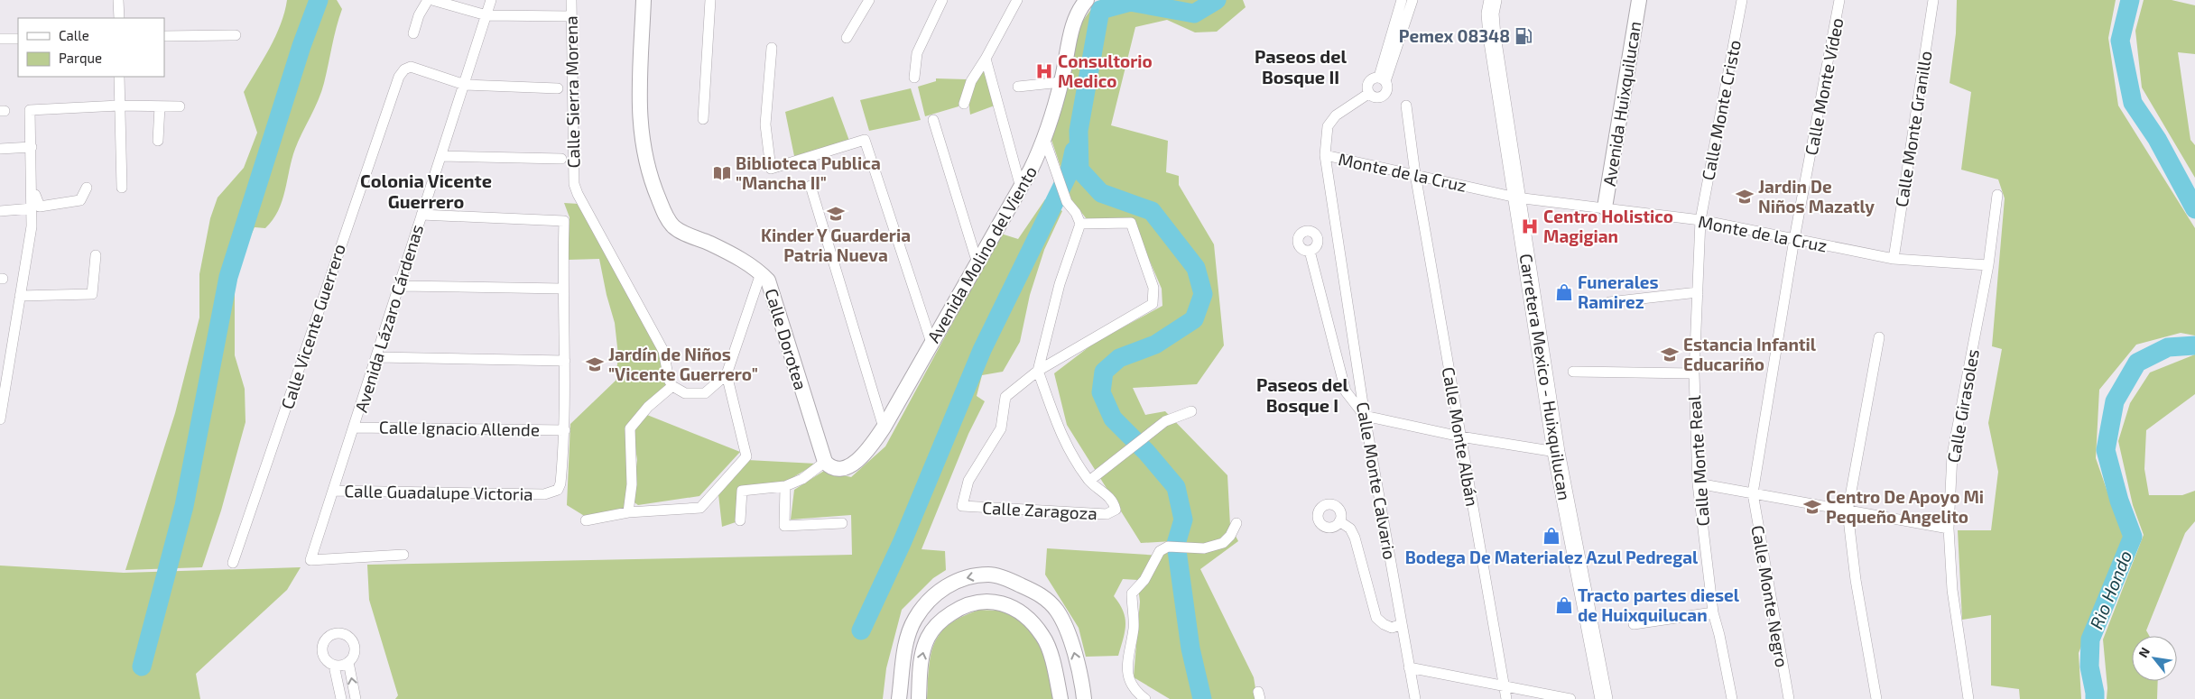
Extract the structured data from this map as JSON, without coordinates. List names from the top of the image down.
{
  "streets": {
    "main road": ["Carretera Mexico - Huixquilucan"],
    "street": [
      "Calle Monte Vídeo",
      "Calle Sierra Morena",
      "Avenida Huixquilucan",
      "Calle Monte Cristo",
      "Calle Monte Granillo",
      "Monte de la Cruz",
      "Avenida Molino del Viento",
      "Avenida Lázaro Cárdenas",
      "Calle Vicente Guerrero",
      "Calle Dorotea",
      "Calle Girasoles",
      "Calle Ignacio Allende",
      "Calle Monte Albán",
      "Calle Monte Real",
      "Calle Monte Calvario",
      "Calle Guadalupe Victoria",
      "Calle Zaragoza",
      "Calle Monte Negro"
    ]
  },
  "crossings": [
    ["Calle Monte Vídeo", "Monte de la Cruz"],
    ["Calle Monte Vídeo", "Calle Monte Negro"],
    ["Avenida Huixquilucan", "Monte de la Cruz"],
    ["Calle Monte Cristo", "Monte de la Cruz"],
    ["Calle Monte Cristo", "Calle Monte Real"],
    ["Calle Monte Granillo", "Monte de la Cruz"],
    ["Monte de la Cruz", "Carretera Mexico - Huixquilucan"],
    ["Monte de la Cruz", "Calle Girasoles"],
    ["Monte de la Cruz", "Calle Monte Albán"],
    ["Monte de la Cruz", "Calle Monte Real"],
    ["Monte de la Cruz", "Calle Monte Calvario"],
    ["Avenida Molino del Viento", "Calle Dorotea"],
    ["Avenida Lázaro Cárdenas", "Calle Vicente Guerrero"],
    ["Avenida Lázaro Cárdenas", "Calle Ignacio Allende"],
    ["Avenida Lázaro Cárdenas", "Calle Guadalupe Victoria"],
    ["Calle Ignacio Allende", "Calle Guadalupe Victoria"]
  ],
  "districts": ["Paseos del Bosque II", "Colonia Vicente Guerrero", "Paseos del Bosque I"],
  "water": ["Rio Hondo"],
  "places": {
    "fuel station": ["Pemex 08348"],
    "hospital": ["Consultorio Medico", "Centro Holistico Magigian"],
    "library": ["Biblioteca Publica \"Mancha II\""],
    "school or university": [
      "Jardin De Niños Mazatly",
      "Kinder Y Guarderia Patria Nueva",
      "Estancia Infantil Educariño",
      "Jardín de Niños \"Vicente Guerrero\"",
      "Centro De Apoyo Mi Pequeño Angelito"
    ],
    "shop": ["Funerales Ramirez", "Bodega De Materialez Azul Pedregal", "Tracto partes diesel de Huixquilucan"]
  },
  "legend": ["Calle", "Parque"],
  "north": "top left"
}
